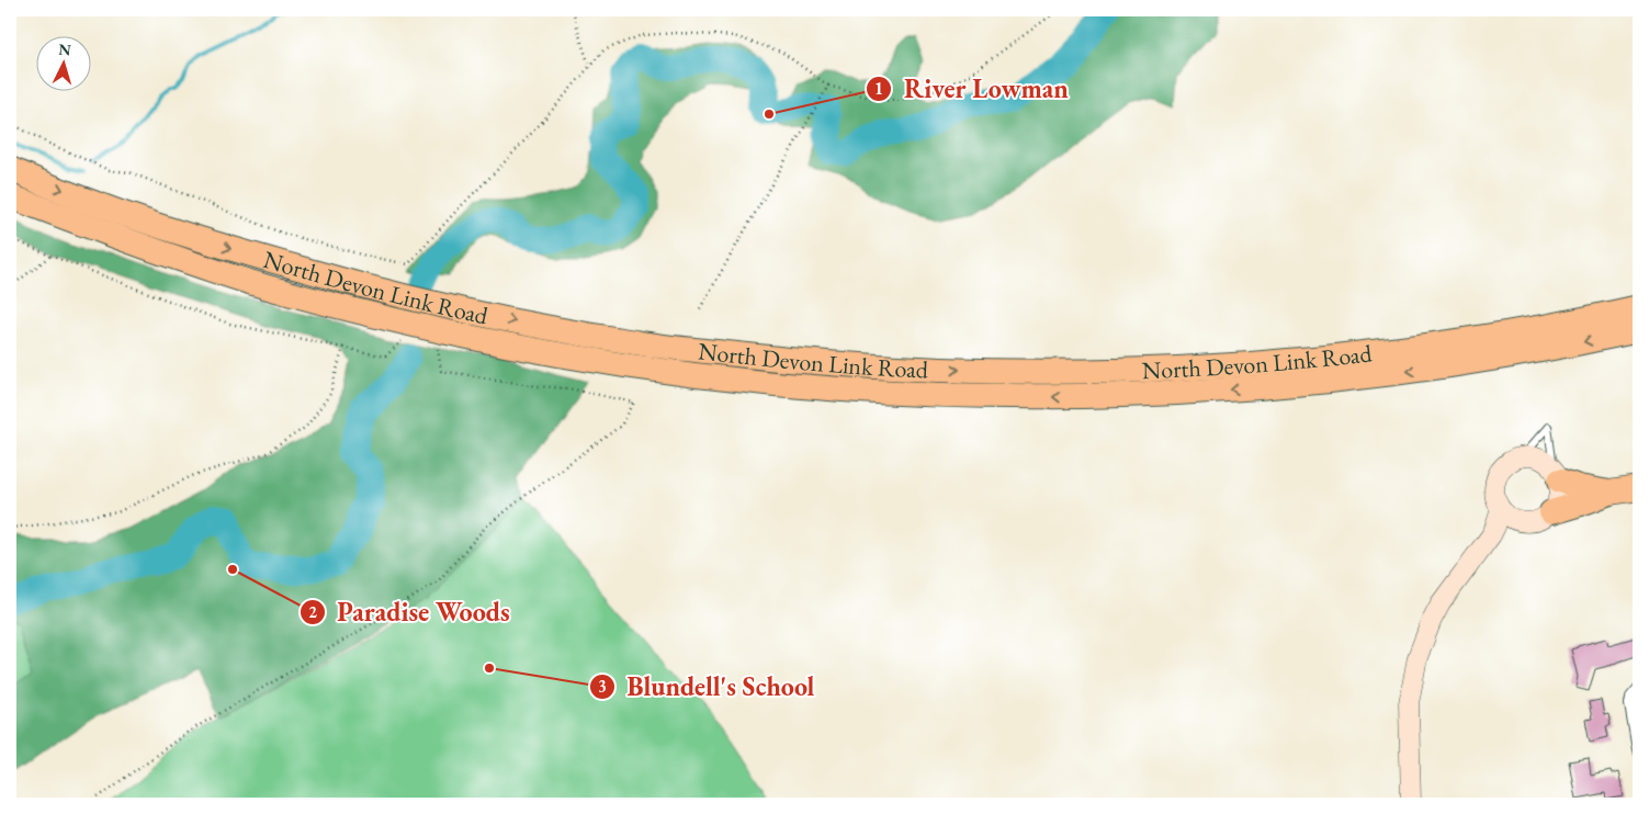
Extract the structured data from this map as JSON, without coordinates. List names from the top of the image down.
{
  "streets": {
    "highway": ["North Devon Link Road"]
  },
  "places": ["River Lowman", "Paradise Woods", "Blundell's School"],
  "north": "top"
}
